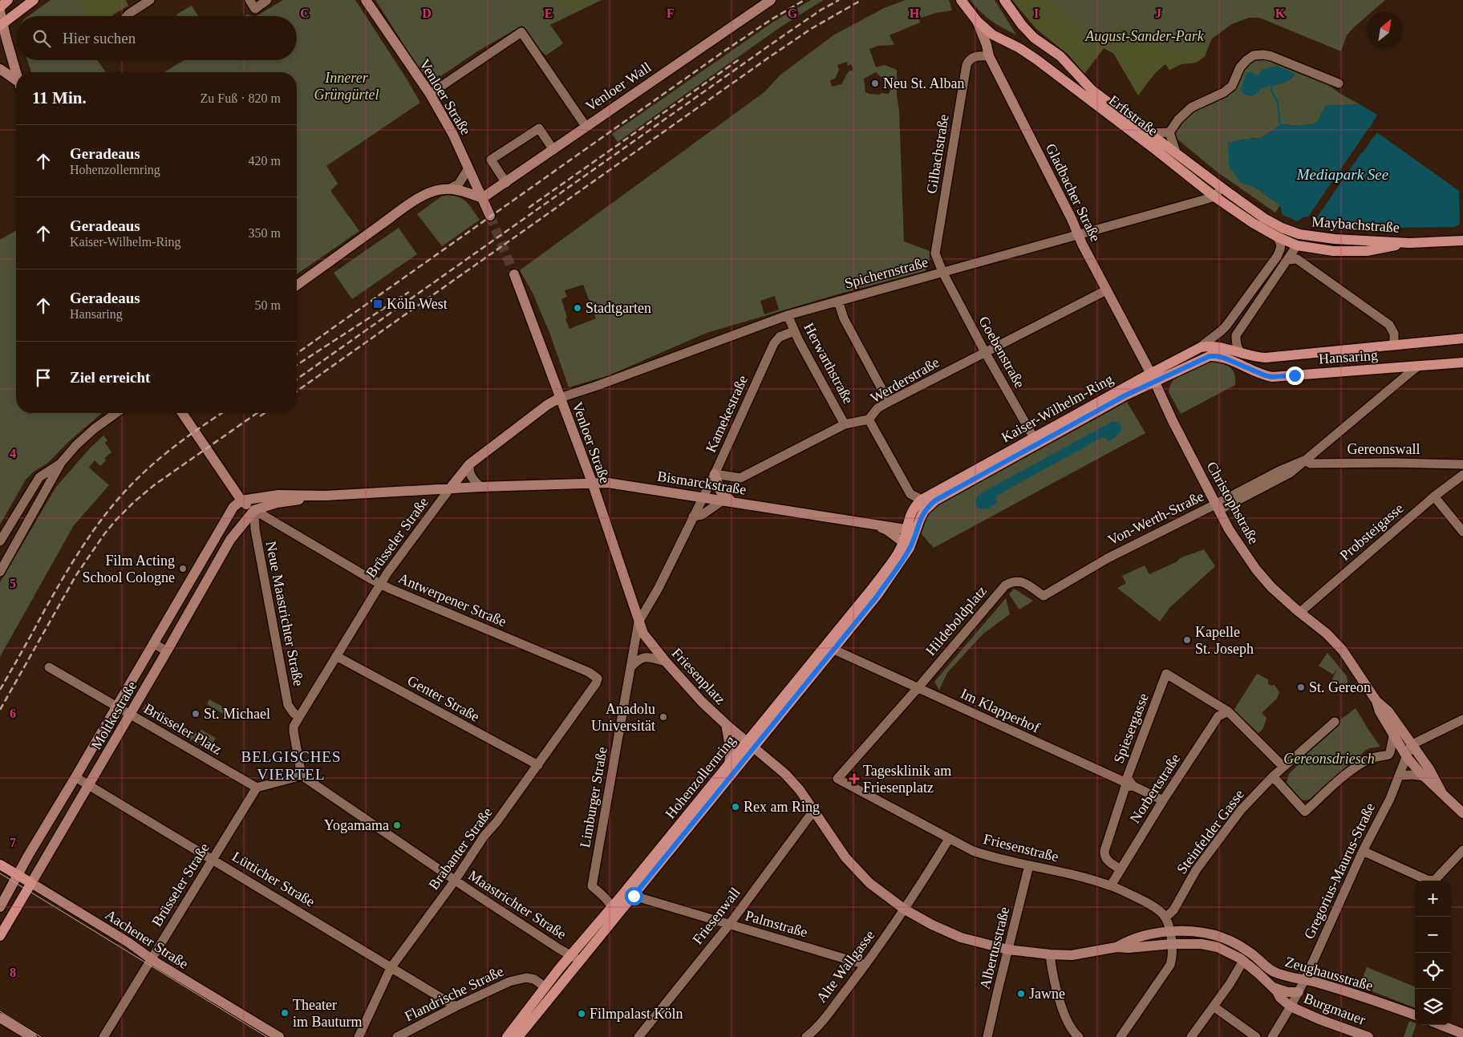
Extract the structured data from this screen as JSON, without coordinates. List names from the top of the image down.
{
  "streets": {
    "main road": [
      "Erftstraße",
      "Maybachstraße",
      "Hansaring",
      "Kaiser-Wilhelm-Ring",
      "Moltkestraße",
      "Hohenzollernring",
      "Aachener Straße"
    ],
    "street": [
      "Venloer Wall",
      "Venloer Straße",
      "Gilbachstraße",
      "Gladbacher Straße",
      "Spichernstraße",
      "Goebenstraße",
      "Herwarthstraße",
      "Werderstraße",
      "Kamekestraße",
      "Gereonswall",
      "Bismarckstraße",
      "Christophstraße",
      "Von-Werth-Straße",
      "Probsteigasse",
      "Brüsseler Straße",
      "Antwerpener Straße",
      "Neue Maastrichter Straße",
      "Hildeboldplatz",
      "Friesenplatz",
      "Genter Straße",
      "Im Klapperhof",
      "Spiesergasse",
      "Brüsseler Platz",
      "Norbertstraße",
      "Limburger Straße",
      "Steinfelder Gasse",
      "Friesenstraße",
      "Brabanter Straße",
      "Gregorius-Maurus-Straße",
      "Lütticher Straße",
      "Maastrichter Straße",
      "Friesenwall",
      "Palmstraße",
      "Albertusstraße",
      "Alte Wallgasse",
      "Zeughausstraße",
      "Flandrische Straße",
      "Burgmauer"
    ]
  },
  "crossings": [
    ["Venloer Wall", "Venloer Straße"],
    ["Venloer Straße", "Spichernstraße"],
    ["Venloer Straße", "Kamekestraße"],
    ["Venloer Straße", "Bismarckstraße"],
    ["Venloer Straße", "Brüsseler Straße"],
    ["Venloer Straße", "Friesenplatz"],
    ["Venloer Straße", "Limburger Straße"],
    ["Erftstraße", "Gladbacher Straße"],
    ["Erftstraße", "Maybachstraße"],
    ["Erftstraße", "Spichernstraße"],
    ["Gilbachstraße", "Gladbacher Straße"],
    ["Gilbachstraße", "Spichernstraße"],
    ["Gilbachstraße", "Goebenstraße"],
    ["Gladbacher Straße", "Spichernstraße"],
    ["Gladbacher Straße", "Werderstraße"],
    ["Gladbacher Straße", "Kaiser-Wilhelm-Ring"],
    ["Gladbacher Straße", "Christophstraße"],
    ["Spichernstraße", "Goebenstraße"],
    ["Spichernstraße", "Herwarthstraße"],
    ["Spichernstraße", "Brüsseler Straße"],
    ["Goebenstraße", "Werderstraße"],
    ["Goebenstraße", "Kaiser-Wilhelm-Ring"],
    ["Hansaring", "Kaiser-Wilhelm-Ring"],
    ["Hansaring", "Von-Werth-Straße"],
    ["Herwarthstraße", "Werderstraße"],
    ["Herwarthstraße", "Kamekestraße"],
    ["Werderstraße", "Kamekestraße"],
    ["Kaiser-Wilhelm-Ring", "Christophstraße"],
    ["Kaiser-Wilhelm-Ring", "Hohenzollernring"],
    ["Kamekestraße", "Bismarckstraße"],
    ["Kamekestraße", "Friesenplatz"],
    ["Kamekestraße", "Limburger Straße"],
    ["Gereonswall", "Von-Werth-Straße"],
    ["Bismarckstraße", "Brüsseler Straße"],
    ["Bismarckstraße", "Antwerpener Straße"],
    ["Bismarckstraße", "Neue Maastrichter Straße"],
    ["Bismarckstraße", "Moltkestraße"],
    ["Christophstraße", "Von-Werth-Straße"],
    ["Christophstraße", "Probsteigasse"],
    ["Von-Werth-Straße", "Hildeboldplatz"],
    ["Brüsseler Straße", "Antwerpener Straße"],
    ["Brüsseler Straße", "Neue Maastrichter Straße"],
    ["Brüsseler Straße", "Genter Straße"],
    ["Brüsseler Straße", "Brüsseler Platz"],
    ["Brüsseler Straße", "Lütticher Straße"],
    ["Brüsseler Straße", "Maastrichter Straße"],
    ["Brüsseler Straße", "Aachener Straße"],
    ["Antwerpener Straße", "Neue Maastrichter Straße"],
    ["Antwerpener Straße", "Moltkestraße"],
    ["Antwerpener Straße", "Brabanter Straße"],
    ["Neue Maastrichter Straße", "Moltkestraße"],
    ["Hildeboldplatz", "Im Klapperhof"],
    ["Hildeboldplatz", "Friesenstraße"],
    ["Friesenplatz", "Hohenzollernring"],
    ["Friesenplatz", "Limburger Straße"],
    ["Friesenplatz", "Friesenwall"],
    ["Friesenplatz", "Albertusstraße"],
    ["Friesenplatz", "Alte Wallgasse"],
    ["Friesenplatz", "Zeughausstraße"],
    ["Genter Straße", "Brabanter Straße"],
    ["Im Klapperhof", "Spiesergasse"],
    ["Im Klapperhof", "Hohenzollernring"],
    ["Im Klapperhof", "Norbertstraße"],
    ["Im Klapperhof", "Friesenstraße"],
    ["Moltkestraße", "Brüsseler Platz"],
    ["Moltkestraße", "Lütticher Straße"],
    ["Moltkestraße", "Aachener Straße"],
    ["Spiesergasse", "Norbertstraße"],
    ["Hohenzollernring", "Limburger Straße"],
    ["Hohenzollernring", "Maastrichter Straße"],
    ["Hohenzollernring", "Palmstraße"],
    ["Hohenzollernring", "Flandrische Straße"],
    ["Norbertstraße", "Friesenstraße"],
    ["Steinfelder Gasse", "Friesenstraße"],
    ["Friesenstraße", "Albertusstraße"],
    ["Friesenstraße", "Alte Wallgasse"],
    ["Brabanter Straße", "Lütticher Straße"],
    ["Brabanter Straße", "Maastrichter Straße"],
    ["Gregorius-Maurus-Straße", "Zeughausstraße"],
    ["Gregorius-Maurus-Straße", "Burgmauer"],
    ["Lütticher Straße", "Flandrische Straße"],
    ["Friesenwall", "Palmstraße"],
    ["Palmstraße", "Alte Wallgasse"],
    ["Zeughausstraße", "Burgmauer"]
  ],
  "districts": ["BELGISCHES VIERTEL"],
  "water": ["Mediapark See"],
  "parks": ["August-Sander-Park", "Innerer Grüngürtel", "Gereonsdriesch"],
  "places": {
    "other": [
      "Neu St. Alban",
      "Stadtgarten",
      "Film Acting School Cologne",
      "Kapelle St. Joseph",
      "St. Gereon",
      "St. Michael",
      "Anadolu Universität",
      "Rex am Ring",
      "Yogamama",
      "Jawne",
      "Theater im Bauturm",
      "Filmpalast Köln"
    ],
    "transit": ["Köln West"],
    "health": ["Tagesklinik am Friesenplatz"]
  },
  "north": "top right",
  "page": {
    "search": "Hier suchen",
    "heading": ["11 Min.", "Zu Fuß · 820 m"],
    "list": [
      ["Geradeaus", "Hohenzollernring", "420 m"],
      ["Geradeaus", "Kaiser-Wilhelm-Ring", "350 m"],
      ["Geradeaus", "Hansaring", "50 m"],
      "Ziel erreicht"
    ],
    "map_buttons": ["+", "−"]
  },
  "grid": {
    "columns": [
      "C",
      "D",
      "E",
      "F",
      "G",
      "H",
      "I",
      "J",
      "K"
    ],
    "rows": [
      "4",
      "5",
      "6",
      "7",
      "8"
    ]
  }
}
